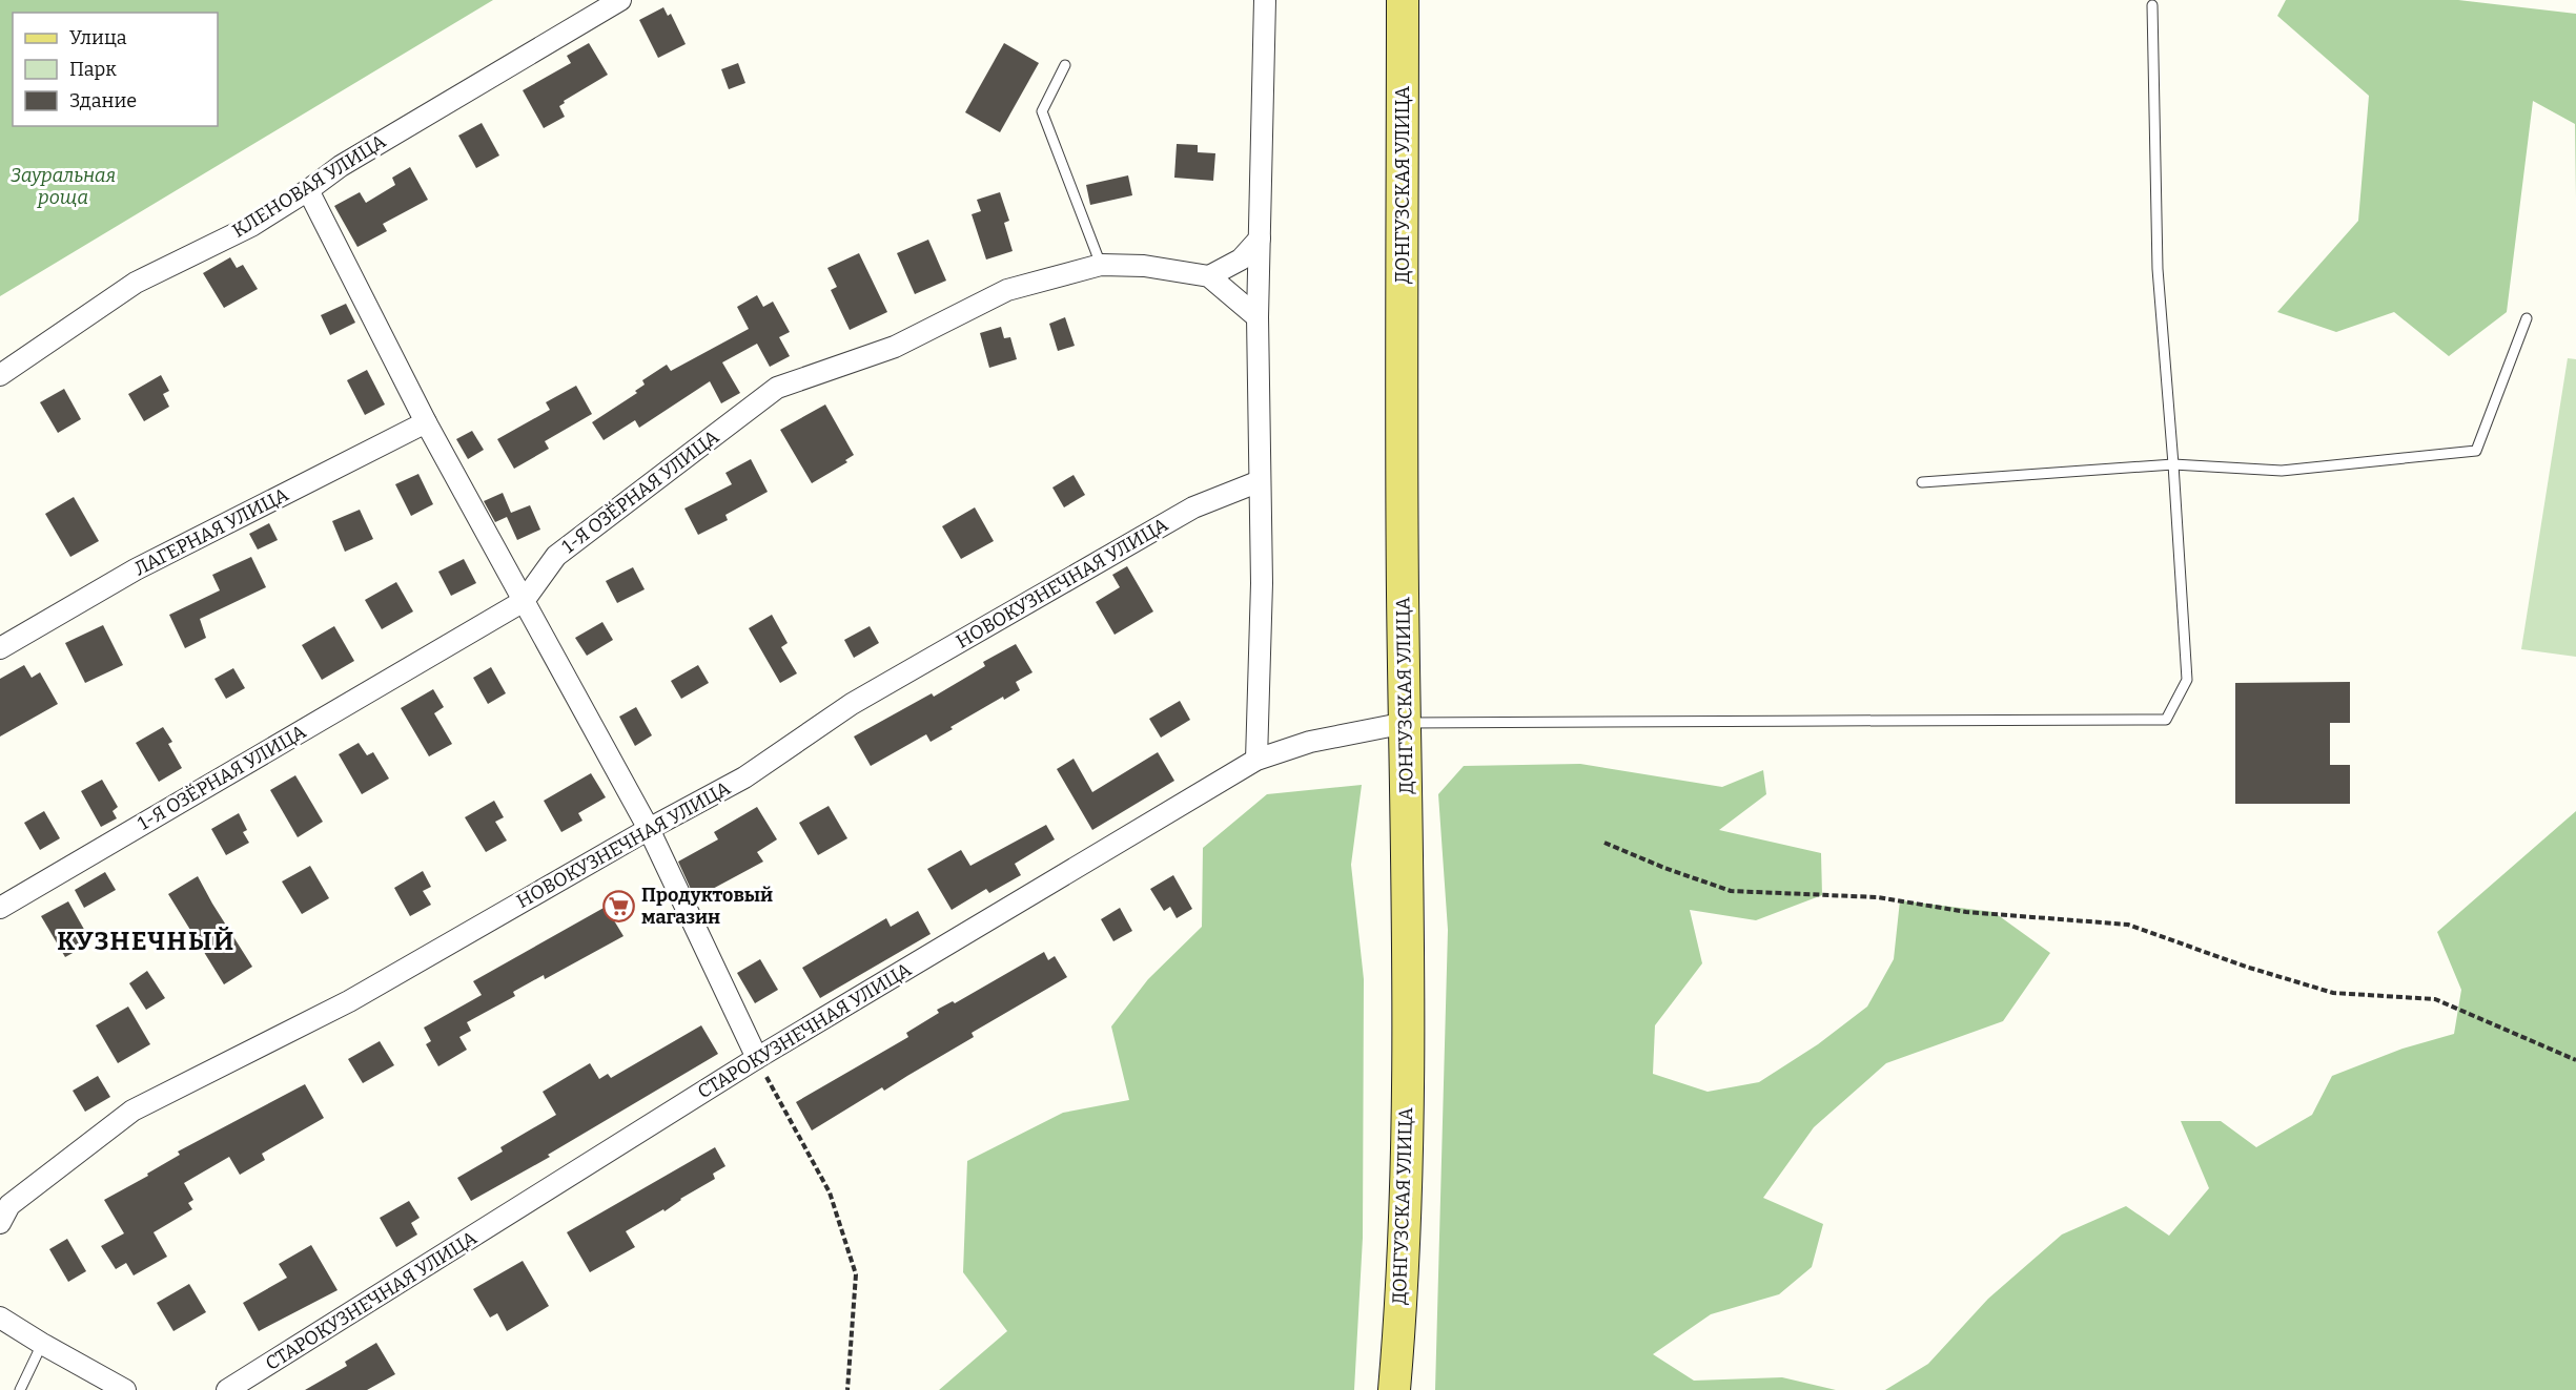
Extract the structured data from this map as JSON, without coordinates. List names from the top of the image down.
{
  "streets": {
    "main road": ["ДОНГУЗСКАЯ УЛИЦА"],
    "street": [
      "КЛЕНОВАЯ УЛИЦА",
      "1-Я ОЗЁРНАЯ УЛИЦА",
      "ЛАГЕРНАЯ УЛИЦА",
      "НОВОКУЗНЕЧНАЯ УЛИЦА",
      "СТАРОКУЗНЕЧНАЯ УЛИЦА"
    ]
  },
  "crossings": [
    ["ДОНГУЗСКАЯ УЛИЦА", "СТАРОКУЗНЕЧНАЯ УЛИЦА"]
  ],
  "districts": ["КУЗНЕЧНЫЙ"],
  "parks": ["Зауральная роща"],
  "places": {
    "supermarket": ["Продуктовый магазин"]
  },
  "legend": ["Улица", "Парк", "Здание"]
}
